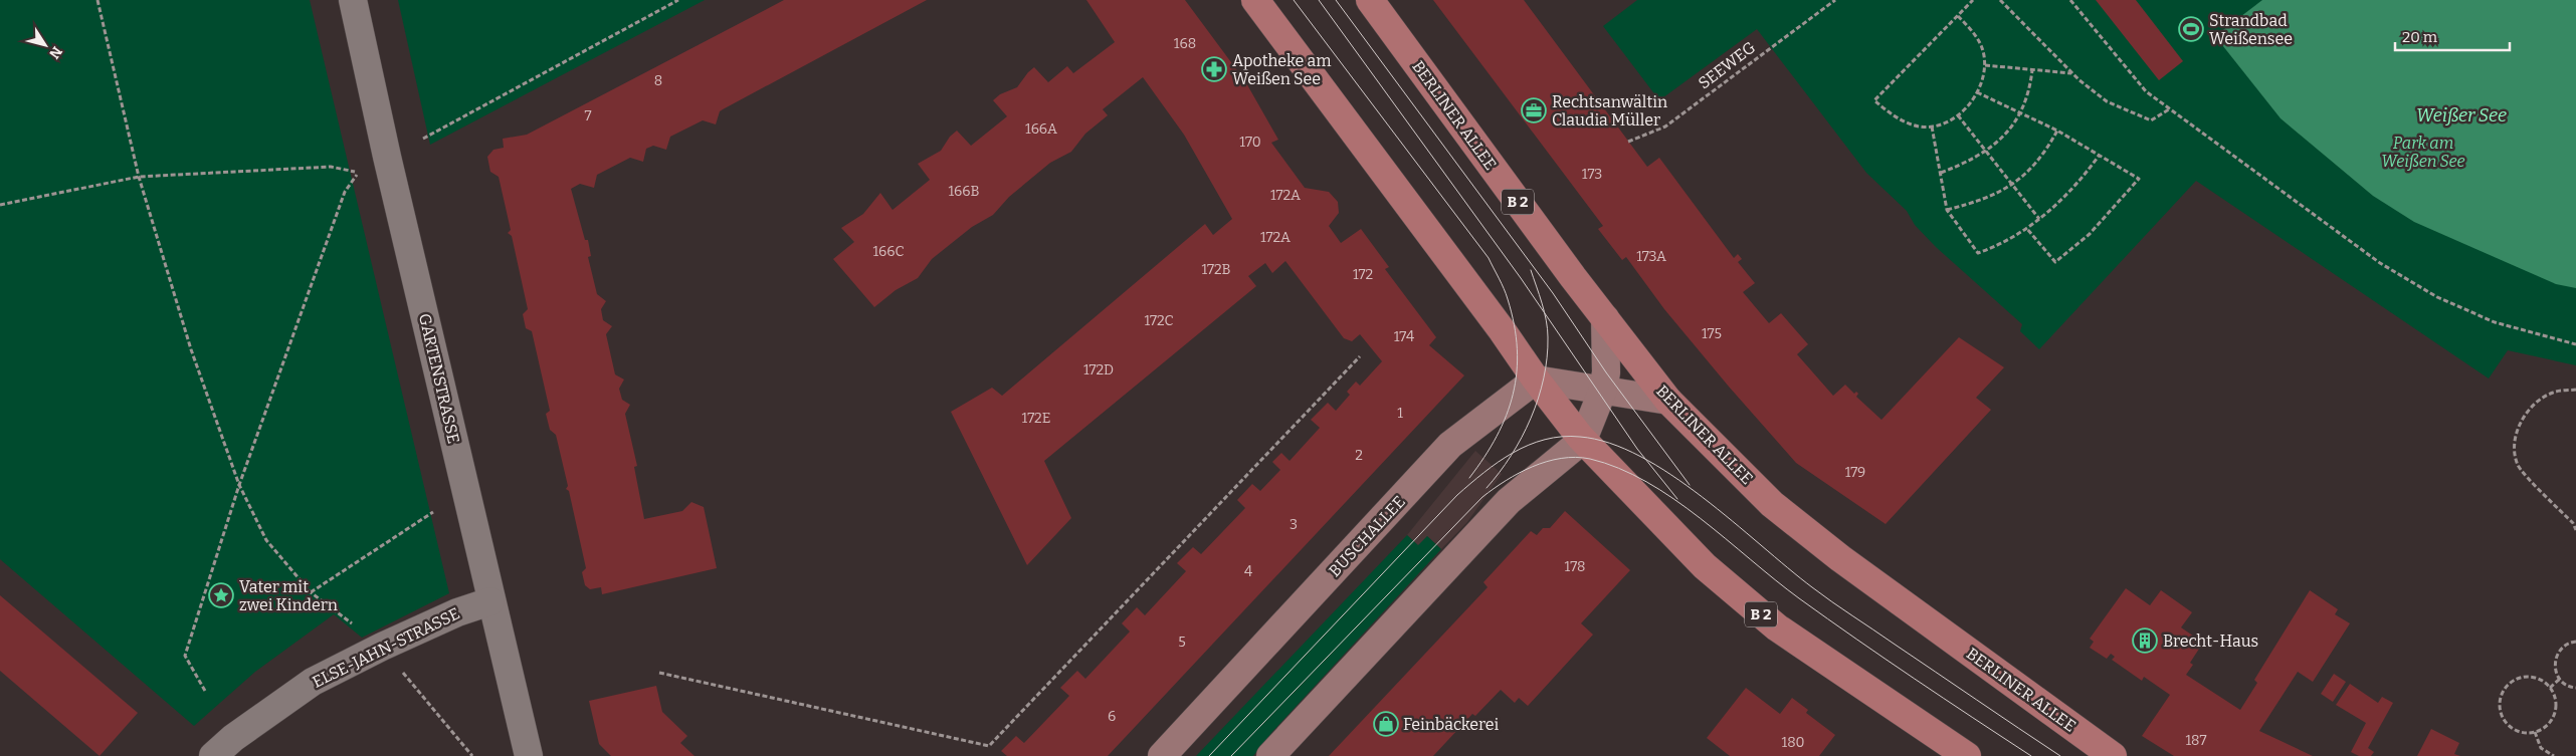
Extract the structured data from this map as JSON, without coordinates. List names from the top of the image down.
{
  "streets": {
    "main road": ["BERLINER ALLEE", "B 2", "BUSCHALLEE"],
    "street": ["GARTENSTRASSE", "ELSE-JAHN-STRASSE"],
    "path": ["SEEWEG"]
  },
  "crossings": [
    ["B 2", "BUSCHALLEE"],
    ["GARTENSTRASSE", "ELSE-JAHN-STRASSE"]
  ],
  "water": ["Weißer See"],
  "parks": ["Park am Weißen See"],
  "places": {
    "sports": ["Strandbad Weißensee"],
    "pharmacy": ["Apotheke am Weißen See"],
    "office": ["Rechtsanwältin Claudia Müller"],
    "place": ["Vater mit zwei Kindern"],
    "building": ["Brecht-Haus"],
    "shop": ["Feinbäckerei"]
  },
  "house_numbers": [
    "168",
    "8",
    "7",
    "166A",
    "170",
    "173",
    "166B",
    "172A",
    "172A",
    "166C",
    "173A",
    "172B",
    "172",
    "172C",
    "175",
    "174",
    "172D",
    "1",
    "172E",
    "2",
    "179",
    "3",
    "178",
    "4",
    "5",
    "6",
    "187",
    "180"
  ],
  "scale_bar": "20 m",
  "north": "bottom right"
}
